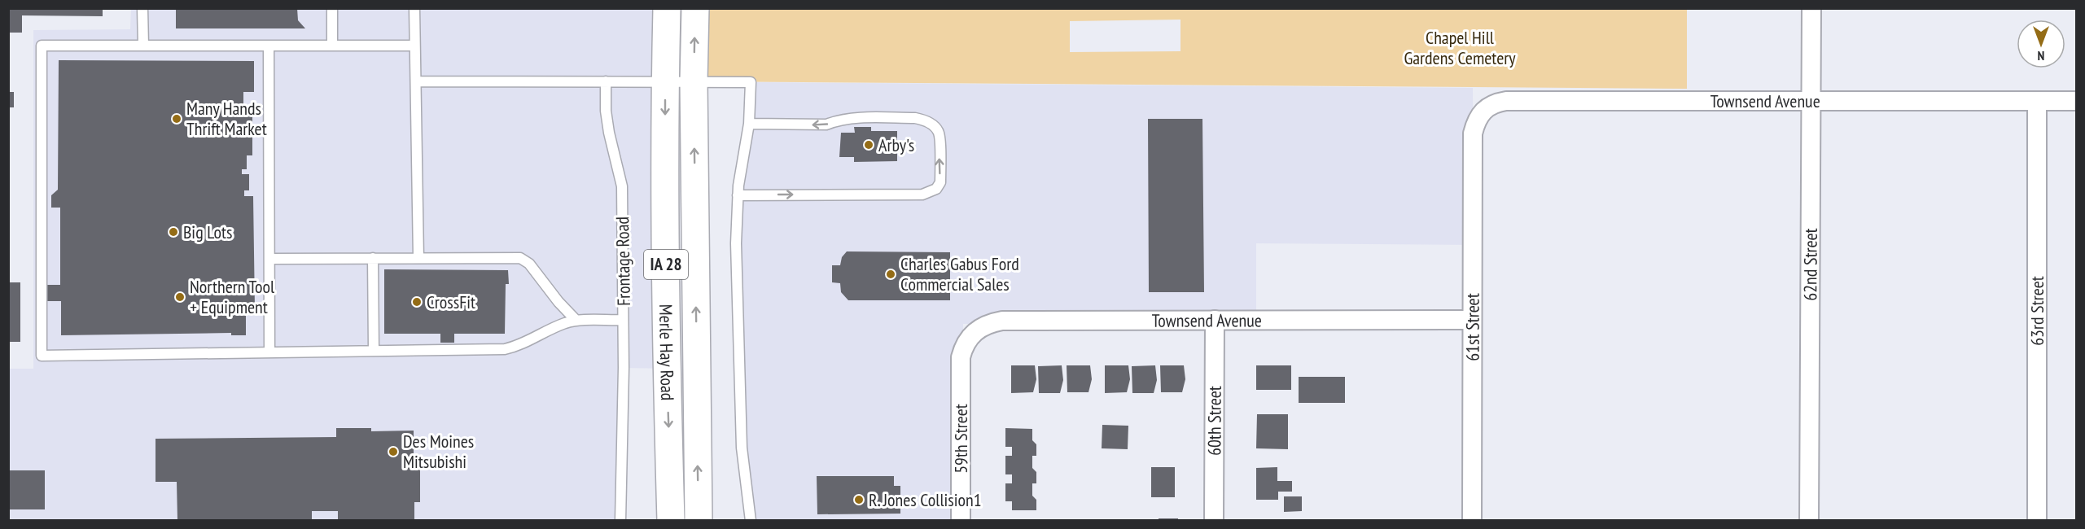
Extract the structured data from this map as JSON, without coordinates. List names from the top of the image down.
{
  "streets": {
    "main road": ["IA 28", "Merle Hay Road"],
    "street": [
      "Townsend Avenue",
      "62nd Street",
      "63rd Street",
      "61st Street",
      "60th Street",
      "59th Street"
    ],
    "lane": ["Frontage Road"]
  },
  "crossings": [
    ["Townsend Avenue", "62nd Street"],
    ["Townsend Avenue", "63rd Street"],
    ["Townsend Avenue", "61st Street"],
    ["Townsend Avenue", "60th Street"],
    ["Townsend Avenue", "59th Street"]
  ],
  "parks": ["Chapel Hill Gardens Cemetery"],
  "places": [
    "Many Hands Thrift Market",
    "Arby's",
    "Big Lots",
    "Charles Gabus Ford Commercial Sales",
    "Northern Tool + Equipment",
    "CrossFit",
    "Des Moines Mitsubishi",
    "R. Jones Collision1"
  ],
  "north": "bottom"
}
